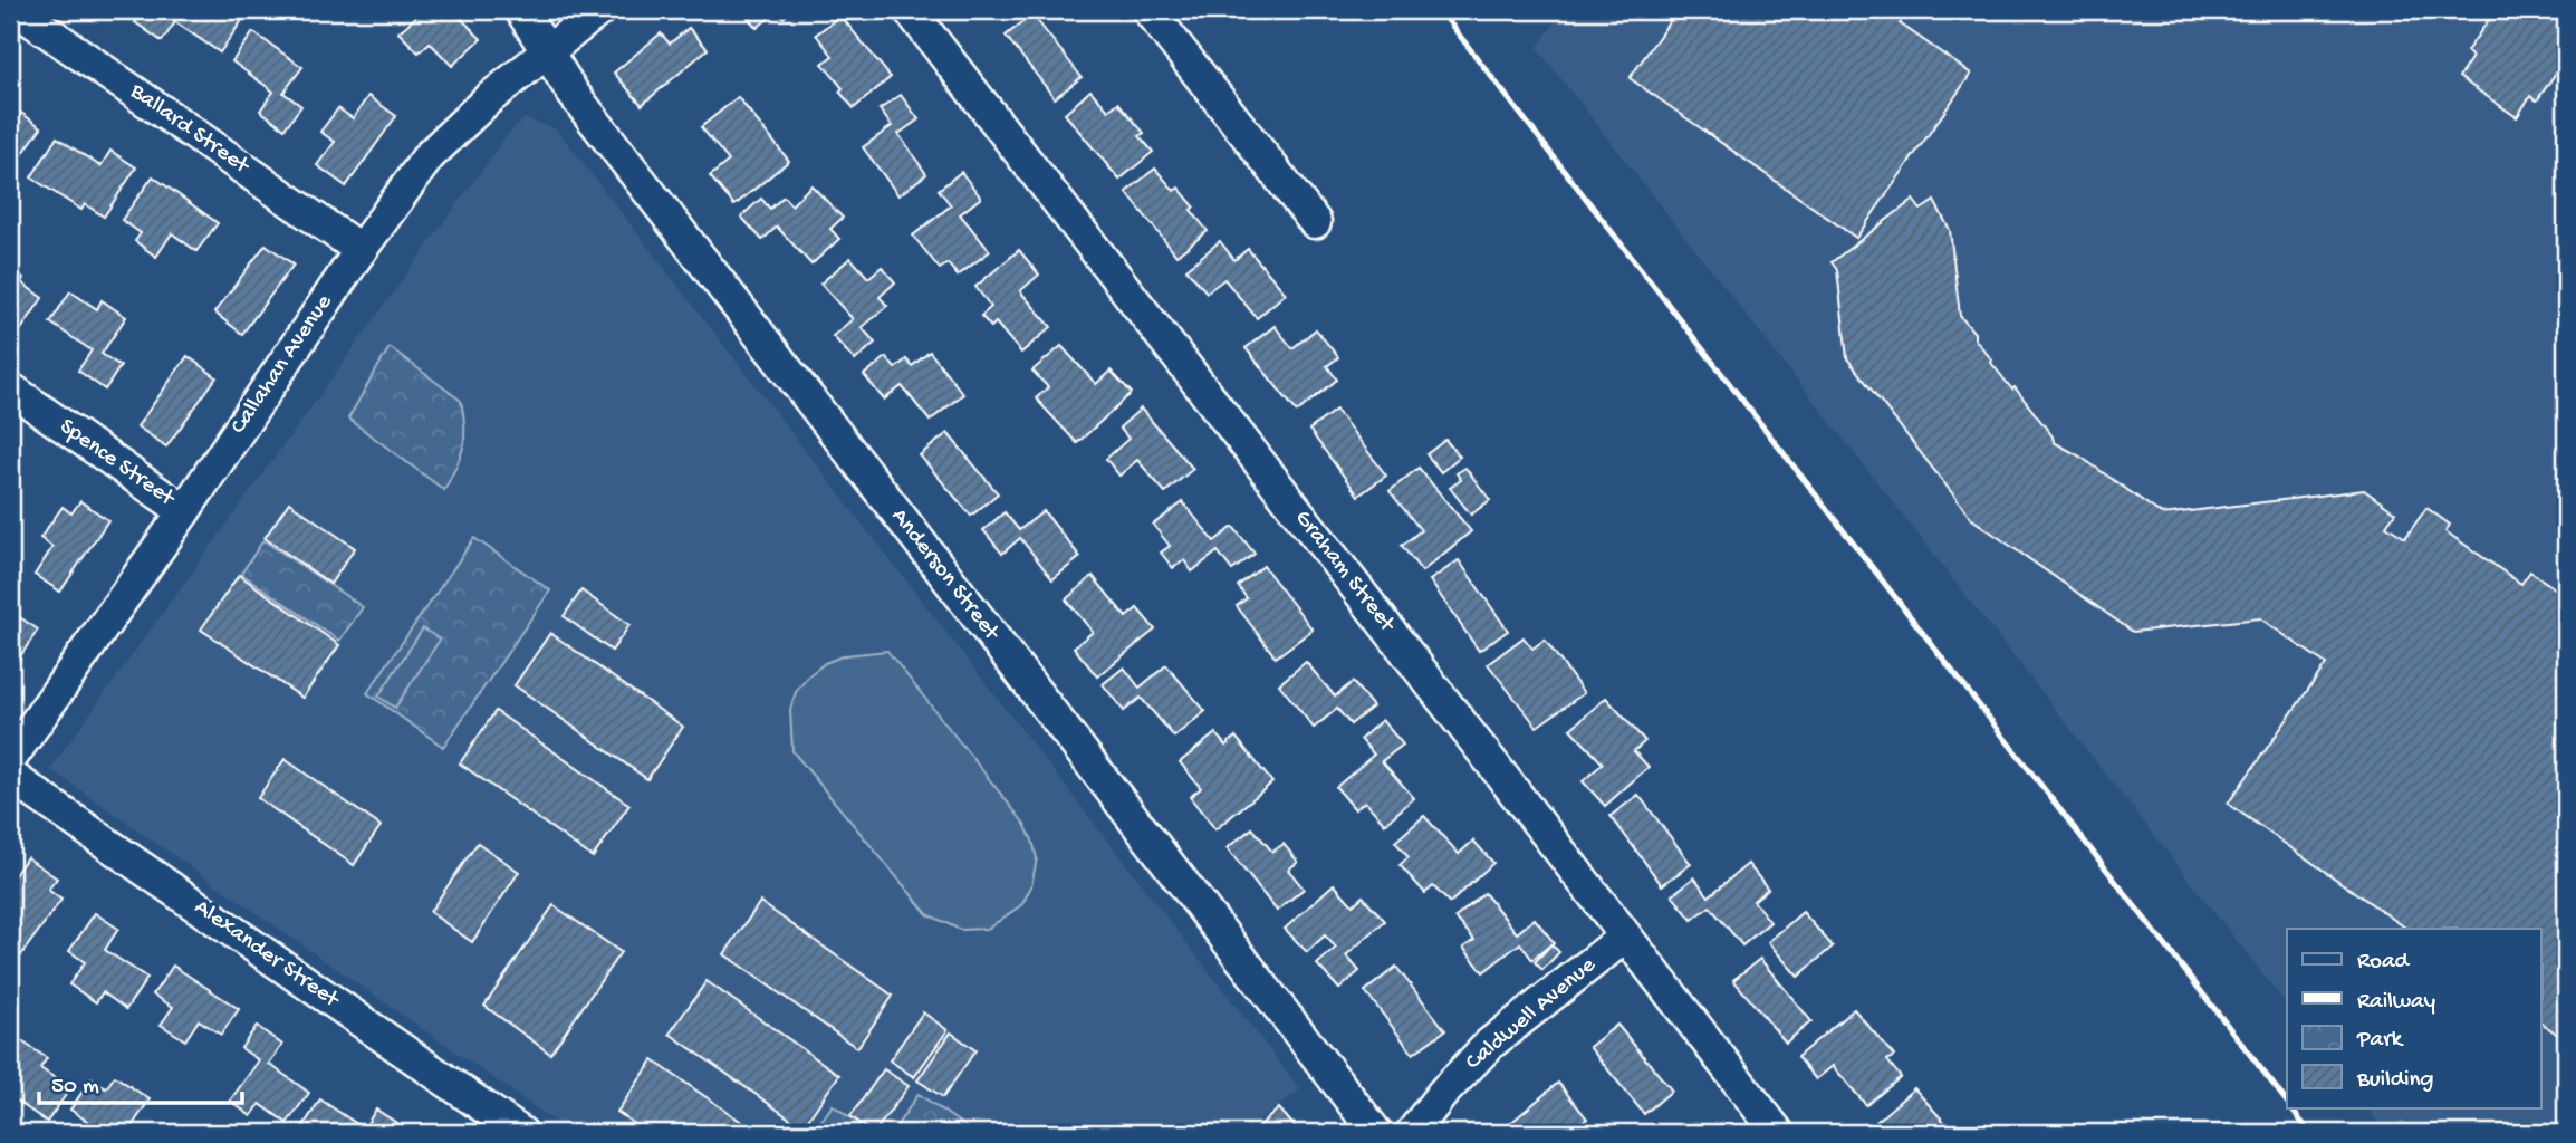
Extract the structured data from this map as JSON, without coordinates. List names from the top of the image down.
{
  "streets": {
    "street": [
      "Ballard Street",
      "Callahan Avenue",
      "Spence Street",
      "Graham Street",
      "Anderson Street",
      "Alexander Street",
      "Caldwell Avenue"
    ]
  },
  "crossings": [
    ["Ballard Street", "Callahan Avenue"],
    ["Callahan Avenue", "Spence Street"],
    ["Callahan Avenue", "Anderson Street"],
    ["Graham Street", "Caldwell Avenue"]
  ],
  "legend": [
    "Road",
    "Railway",
    "Park",
    "Building"
  ],
  "scale_bar": "50 m"
}
